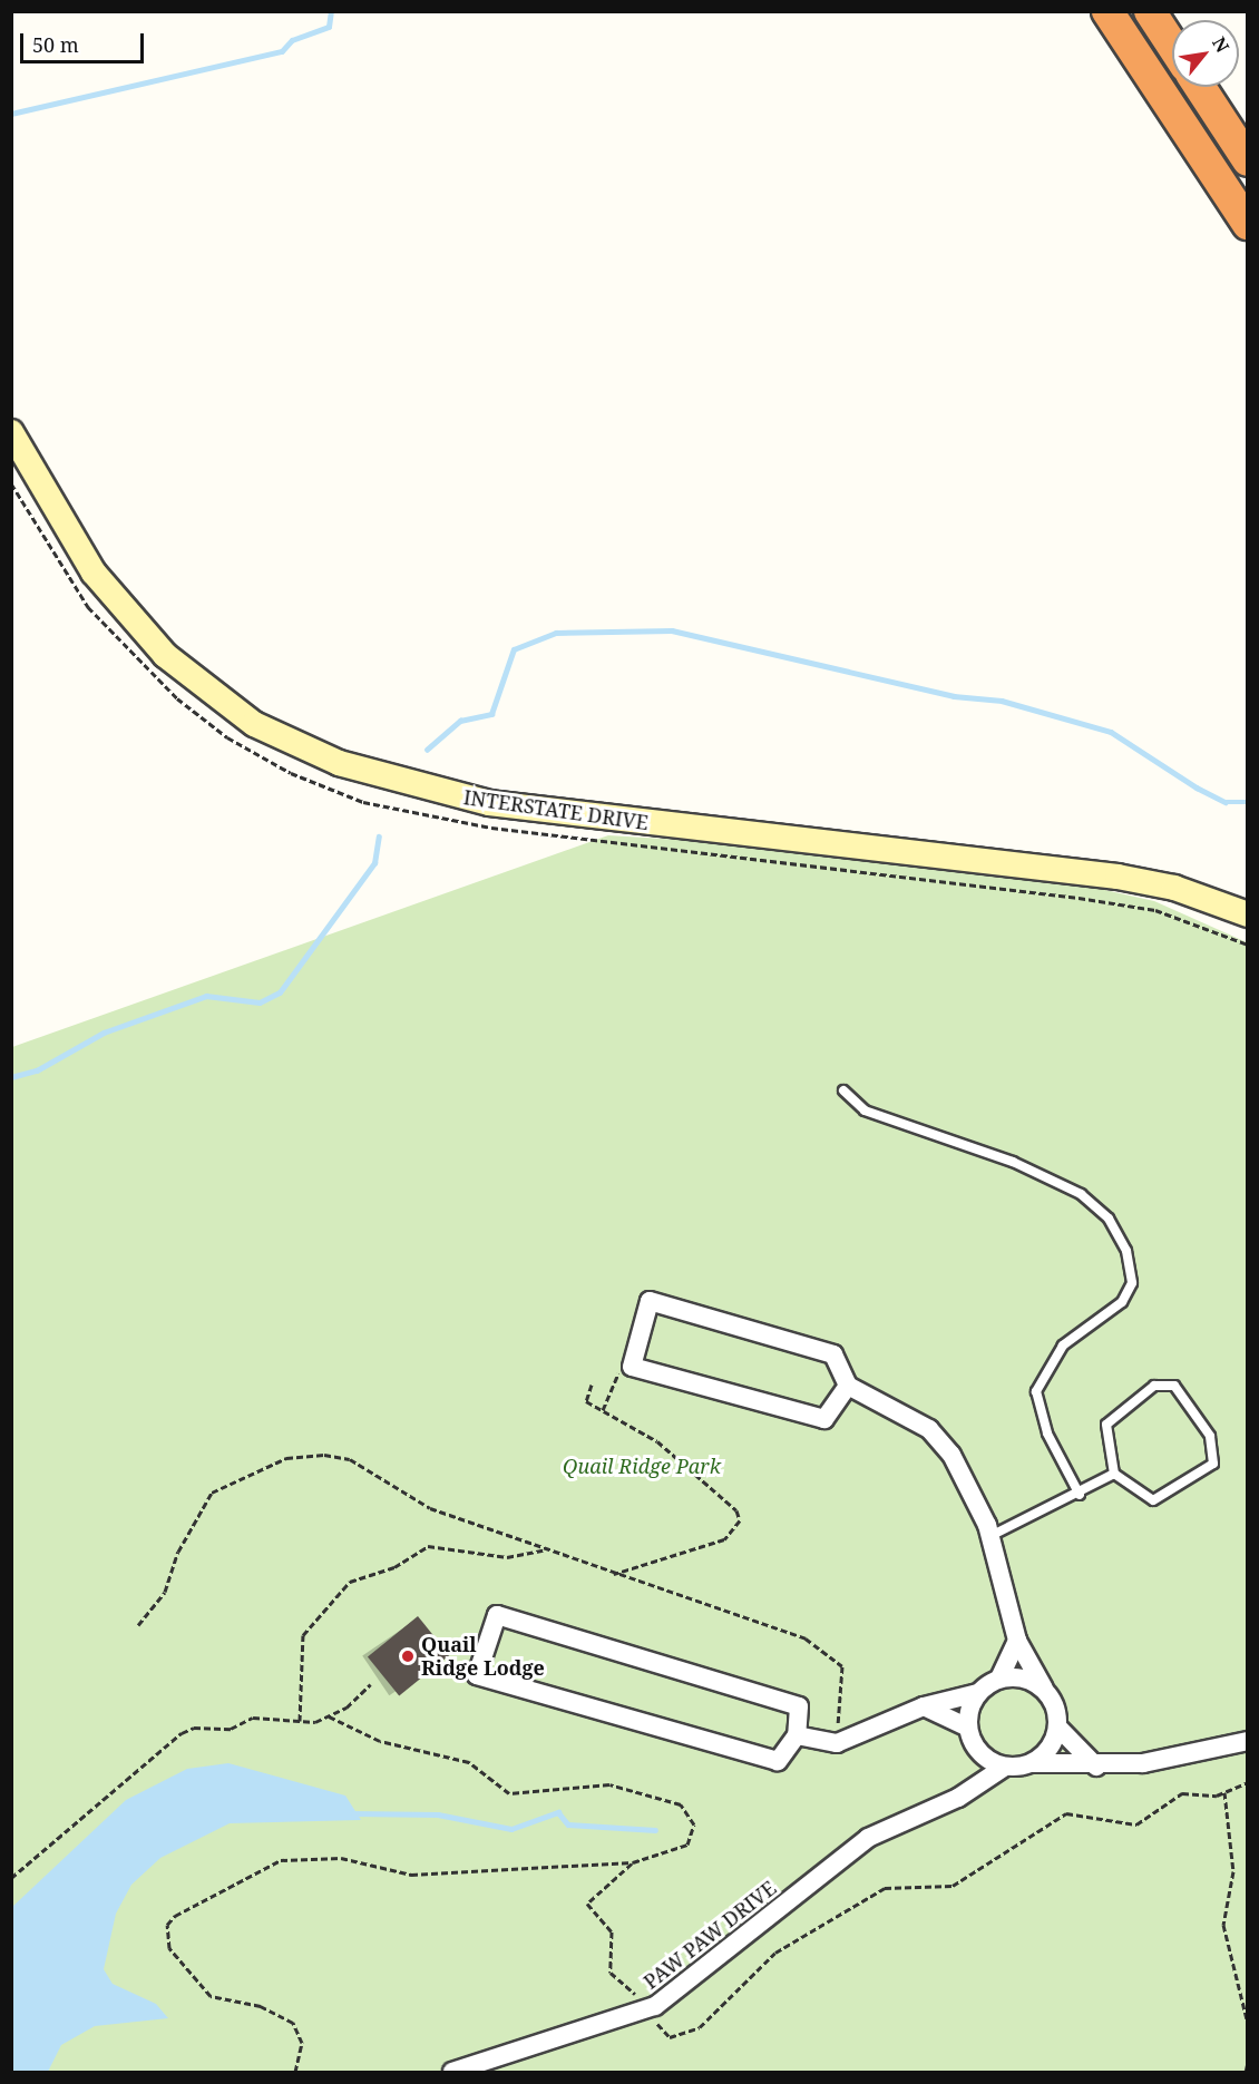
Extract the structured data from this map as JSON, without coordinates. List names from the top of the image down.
{
  "streets": {
    "main road": ["INTERSTATE DRIVE"],
    "street": ["PAW PAW DRIVE"]
  },
  "parks": ["Quail Ridge Park"],
  "places": ["Quail Ridge Lodge"],
  "scale_bar": "50 m",
  "north": "top right"
}
